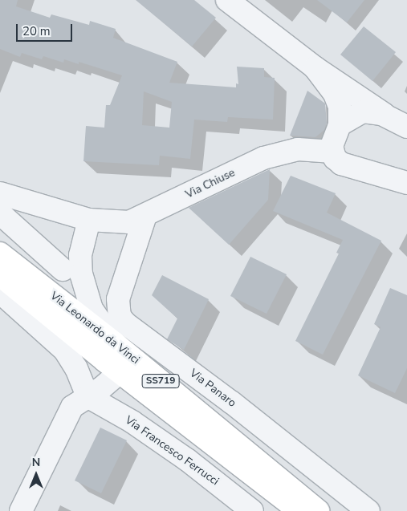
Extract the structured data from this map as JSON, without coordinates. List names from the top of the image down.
{
  "streets": {
    "main road": ["Via Leonardo da Vinci", "SS719"],
    "street": ["Via Chiuse", "Via Panaro", "Via Francesco Ferrucci"]
  },
  "crossings": [
    ["Via Chiuse", "Via Panaro"]
  ],
  "scale_bar": "20 m",
  "north": "top"
}
